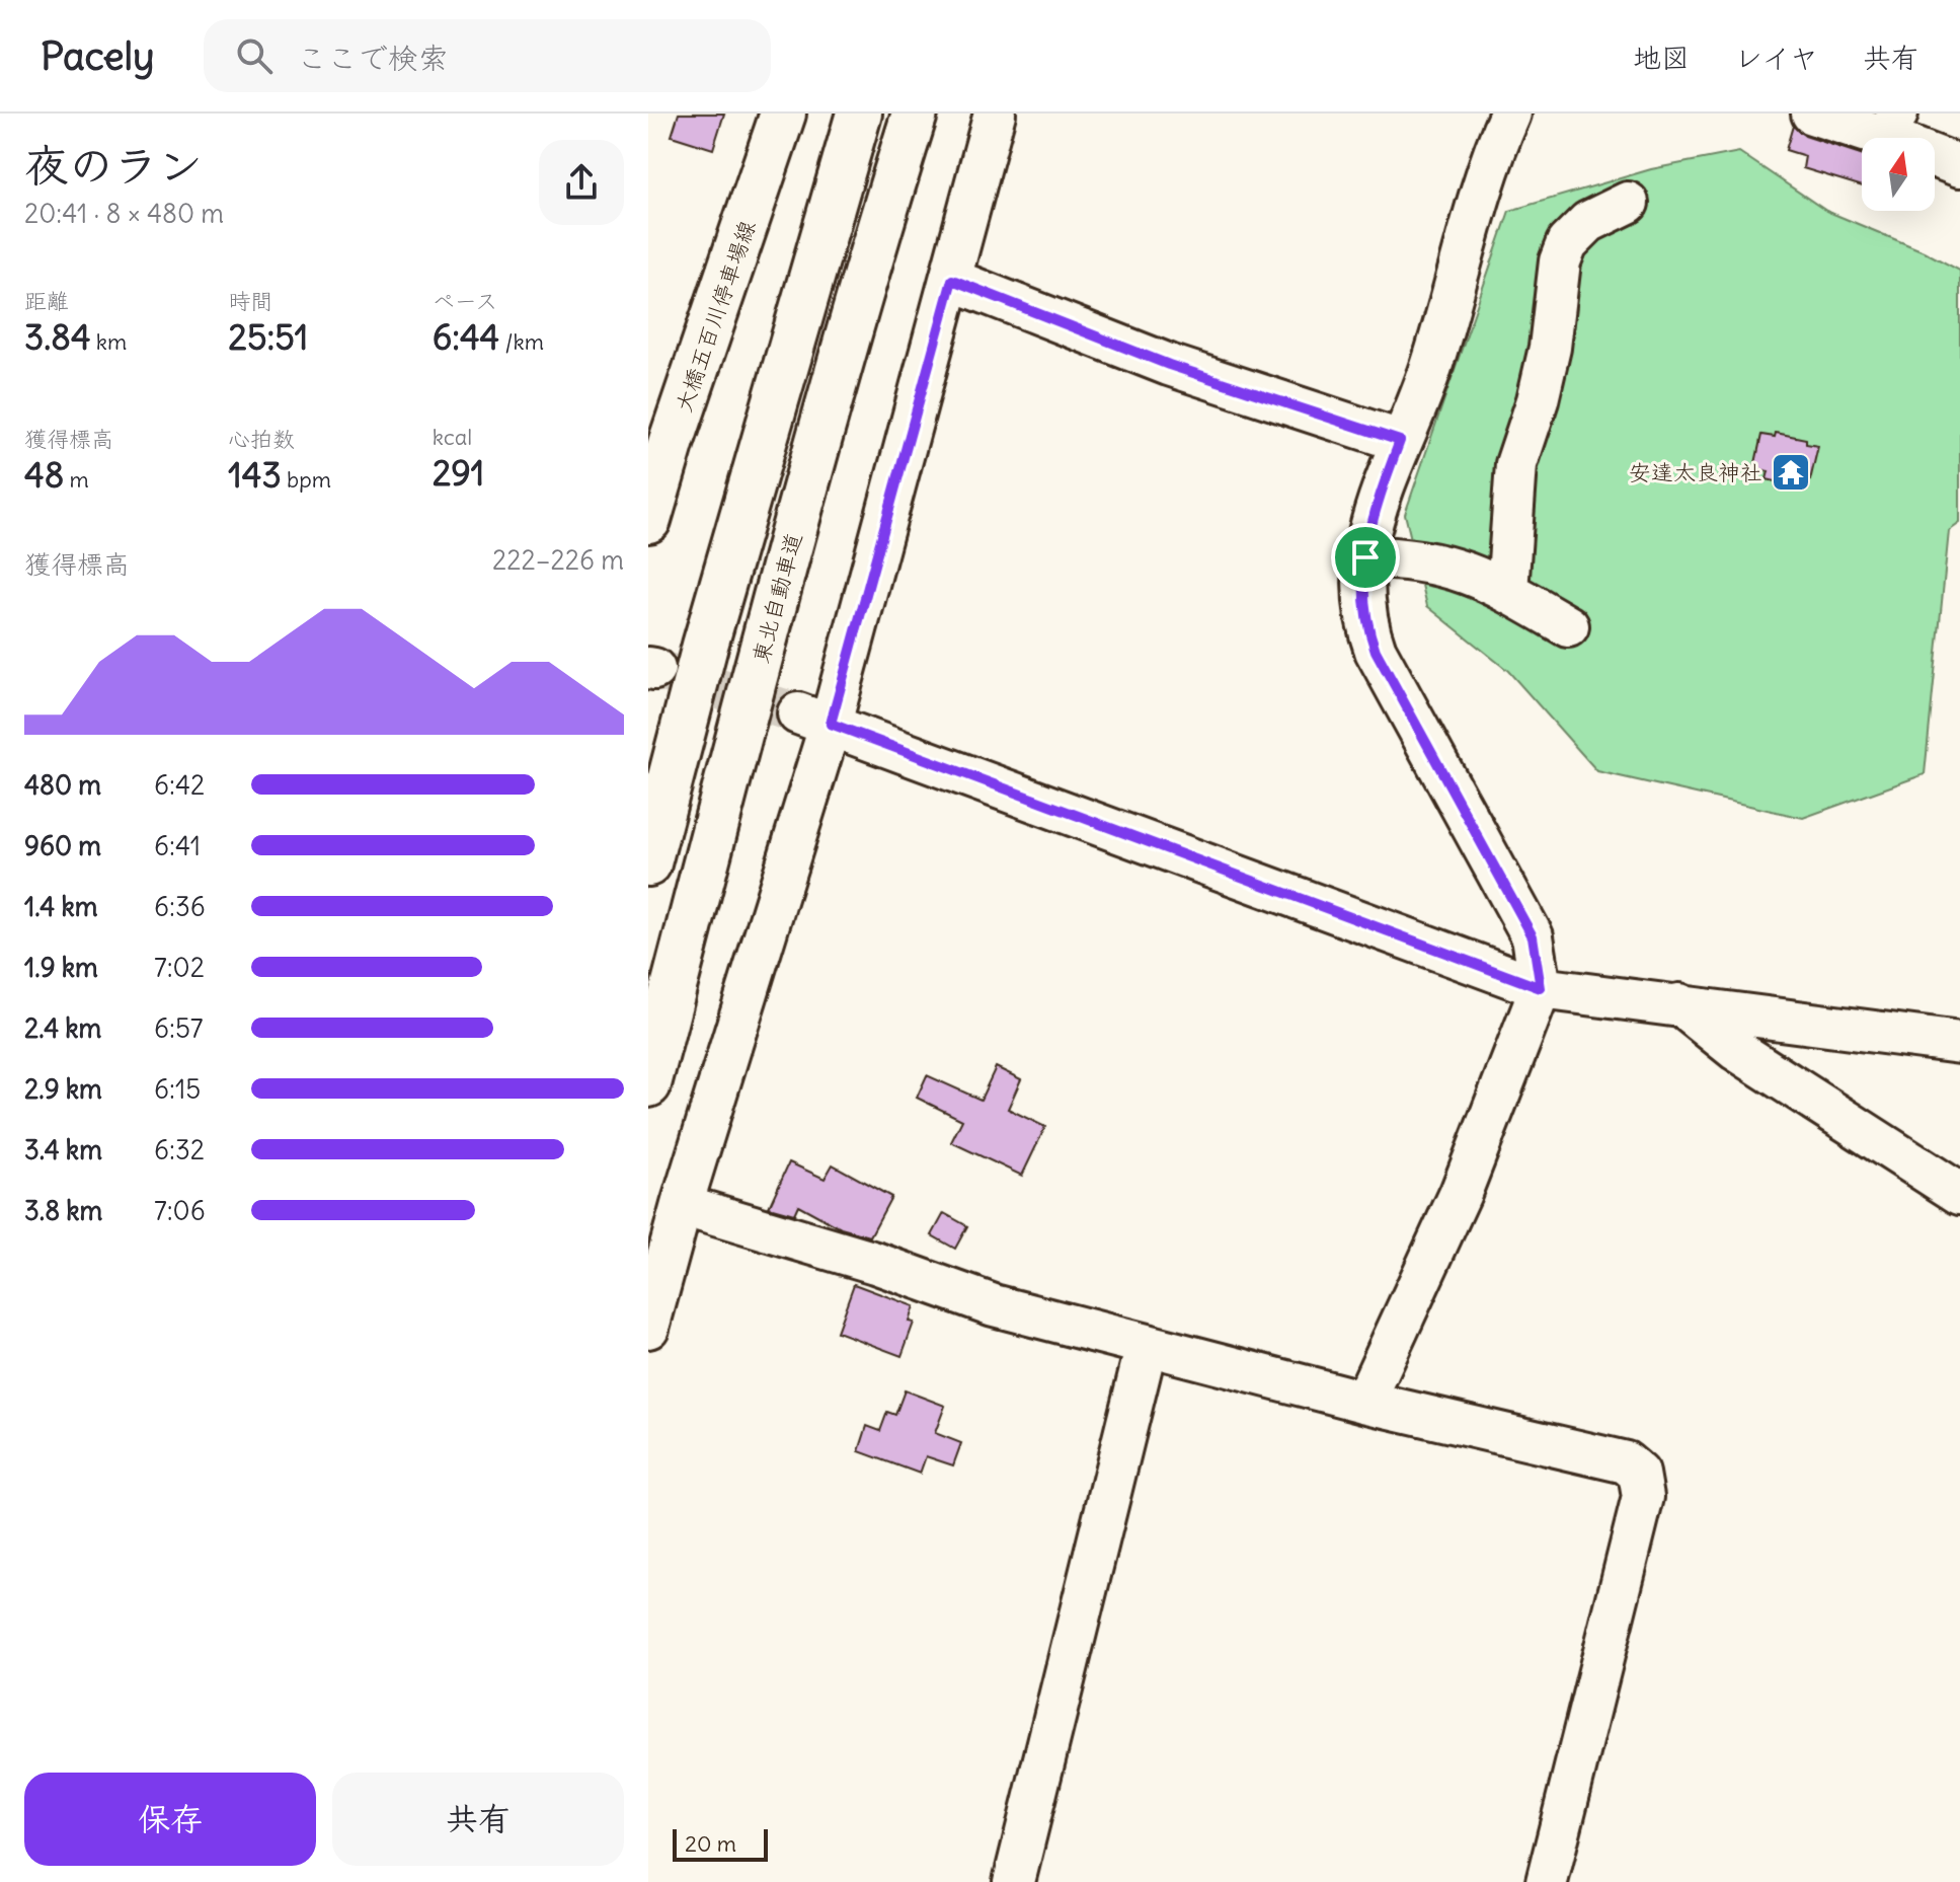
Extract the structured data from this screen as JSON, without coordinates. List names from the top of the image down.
{
  "streets": {
    "main road": ["大橋五百川停車場線", "東北自動車道"]
  },
  "places": {
    "temple": ["安達太良神社"]
  },
  "scale_bar": "20 m",
  "north": "top",
  "page": {
    "header": "Pacely",
    "search": "ここで検索",
    "nav": ["地図", "レイヤ", "共有"],
    "heading": ["夜のラン", "20:41 · 8 × 480 m"],
    "stats": [
      ["距離", "3.84 km"],
      ["時間", "25:51"],
      ["ペース", "6:44 /km"],
      ["獲得標高", "48 m"],
      ["心拍数", "143 bpm"],
      ["kcal", "291"]
    ],
    "chart": ["獲得標高", "222–226 m"],
    "list": [
      {
        "name": "480 m",
        "note": "6:42"
      },
      {
        "name": "960 m",
        "note": "6:41"
      },
      {
        "name": "1.4 km",
        "note": "6:36"
      },
      {
        "name": "1.9 km",
        "note": "7:02"
      },
      {
        "name": "2.4 km",
        "note": "6:57"
      },
      {
        "name": "2.9 km",
        "note": "6:15"
      },
      {
        "name": "3.4 km",
        "note": "6:32"
      },
      {
        "name": "3.8 km",
        "note": "7:06"
      }
    ],
    "buttons": ["保存", "共有"],
    "scale": "20 m"
  }
}
